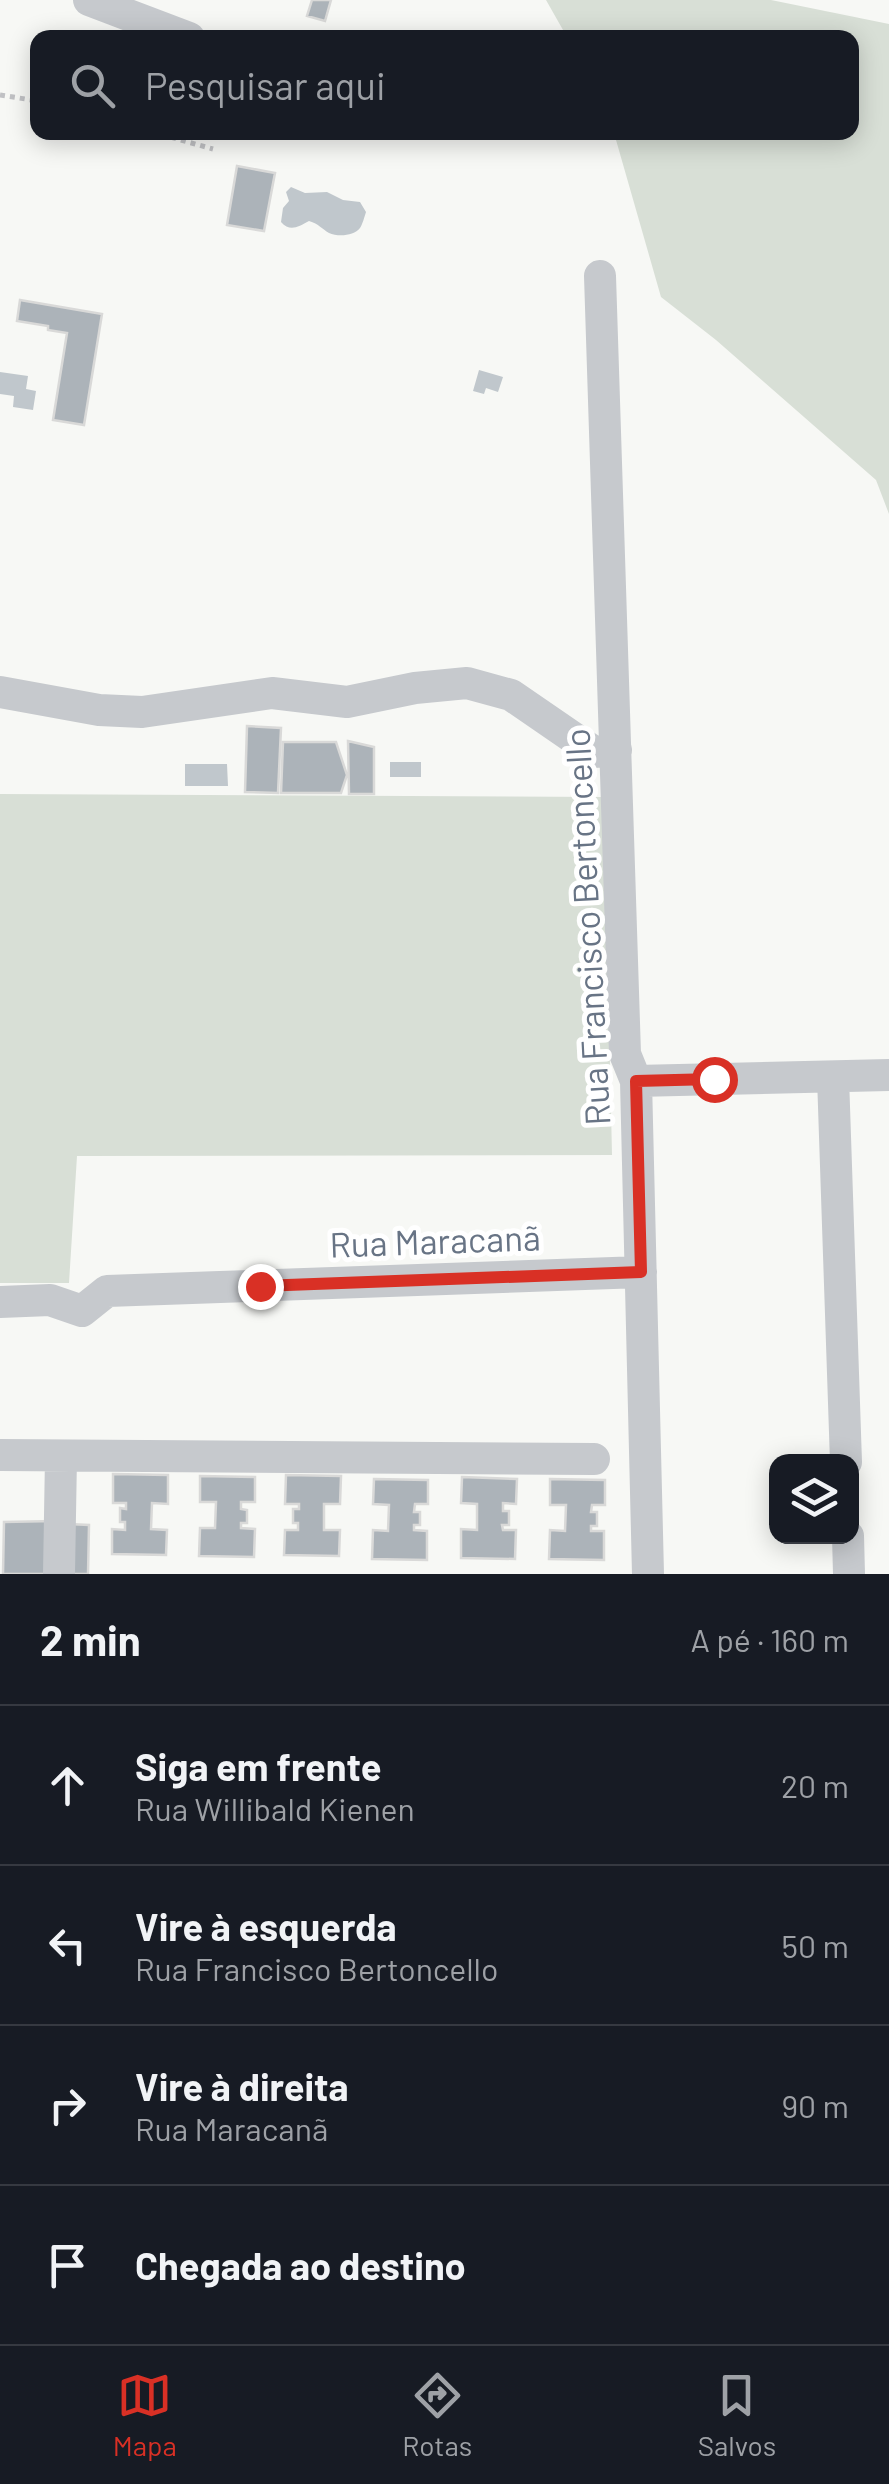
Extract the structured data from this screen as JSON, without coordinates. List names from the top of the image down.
{
  "streets": {
    "street": ["Rua Francisco Bertoncello", "Rua Maracanã"]
  },
  "crossings": [
    ["Rua Francisco Bertoncello", "Rua Maracanã"]
  ],
  "page": {
    "search": "Pesquisar aqui",
    "heading": ["2 min", "A pé · 160 m"],
    "list": [
      ["Siga em frente", "Rua Willibald Kienen", "20 m"],
      ["Vire à esquerda", "Rua Francisco Bertoncello", "50 m"],
      ["Vire à direita", "Rua Maracanã", "90 m"],
      "Chegada ao destino"
    ],
    "nav": ["Mapa", "Rotas", "Salvos"]
  }
}
